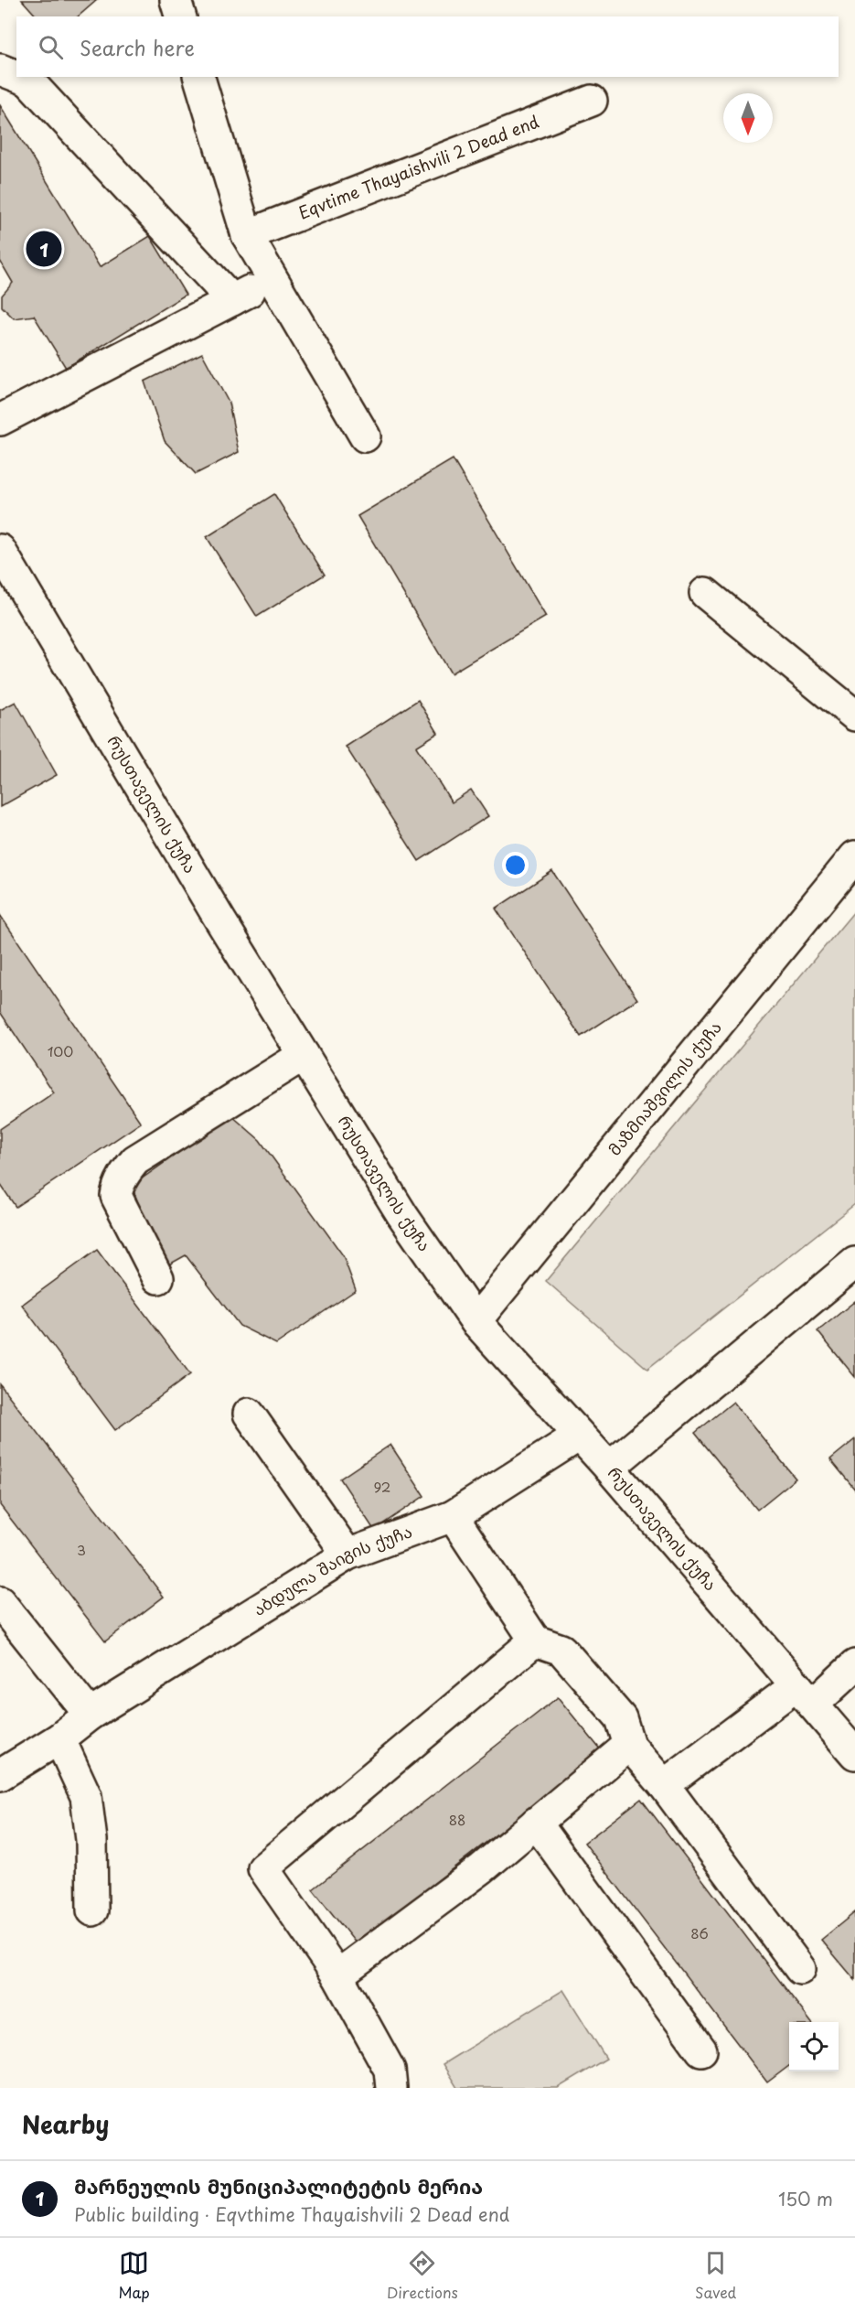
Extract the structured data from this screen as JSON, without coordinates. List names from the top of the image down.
{
  "streets": {
    "street": [
      "Eqvtime Thayaishvili 2 Dead end",
      "რუსთაველის ქუჩა",
      "მაზმიაშვილის ქუჩა",
      "აბდულა შაიგის ქუჩა"
    ]
  },
  "crossings": [
    ["რუსთაველის ქუჩა", "მაზმიაშვილის ქუჩა"],
    ["რუსთაველის ქუჩა", "აბდულა შაიგის ქუჩა"]
  ],
  "house_numbers": [
    "100",
    "92",
    "3",
    "88",
    "86"
  ],
  "north": "bottom",
  "page": {
    "search": "Search here",
    "pins": "1",
    "heading": "Nearby",
    "list": [
      {
        "mark": "1",
        "name": "მარნეულის მუნიციპალიტეტის მერია",
        "note": "Public building · Eqvthime Thayaishvili 2 Dead end",
        "value": "150 m"
      }
    ],
    "nav": ["Map", "Directions", "Saved"]
  }
}
